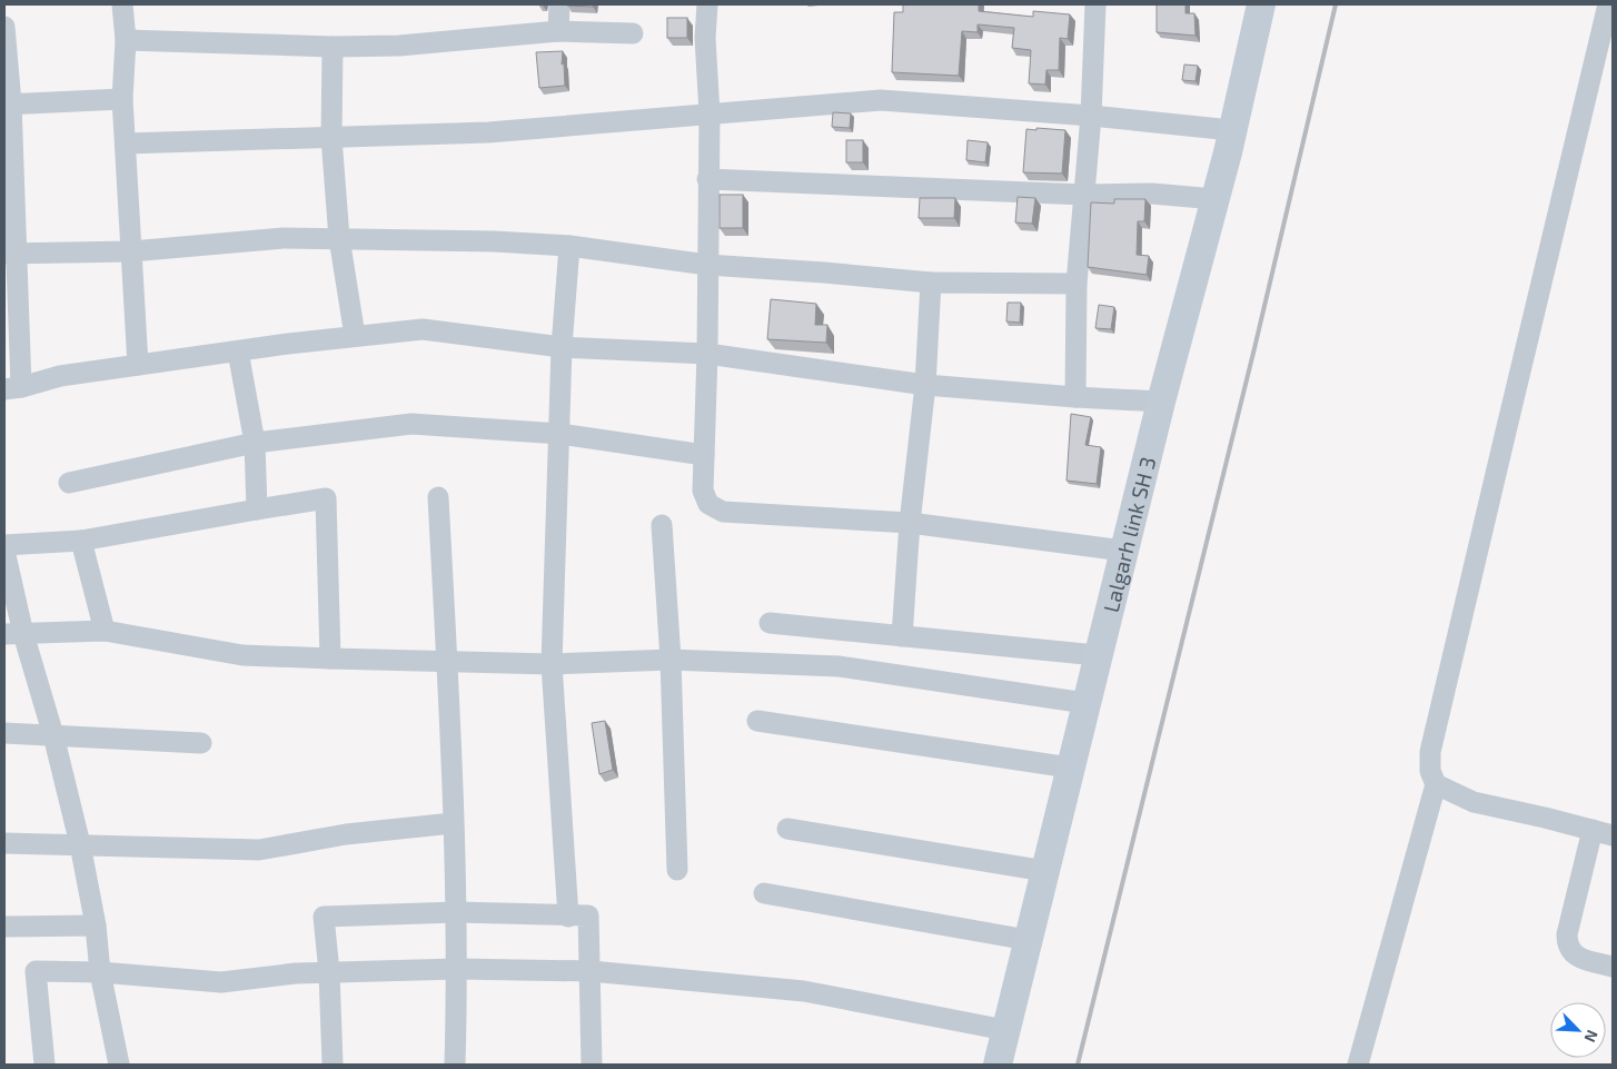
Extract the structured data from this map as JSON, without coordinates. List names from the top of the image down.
{
  "streets": {
    "street": ["Lalgarh link SH 3"]
  },
  "north": "bottom right"
}
